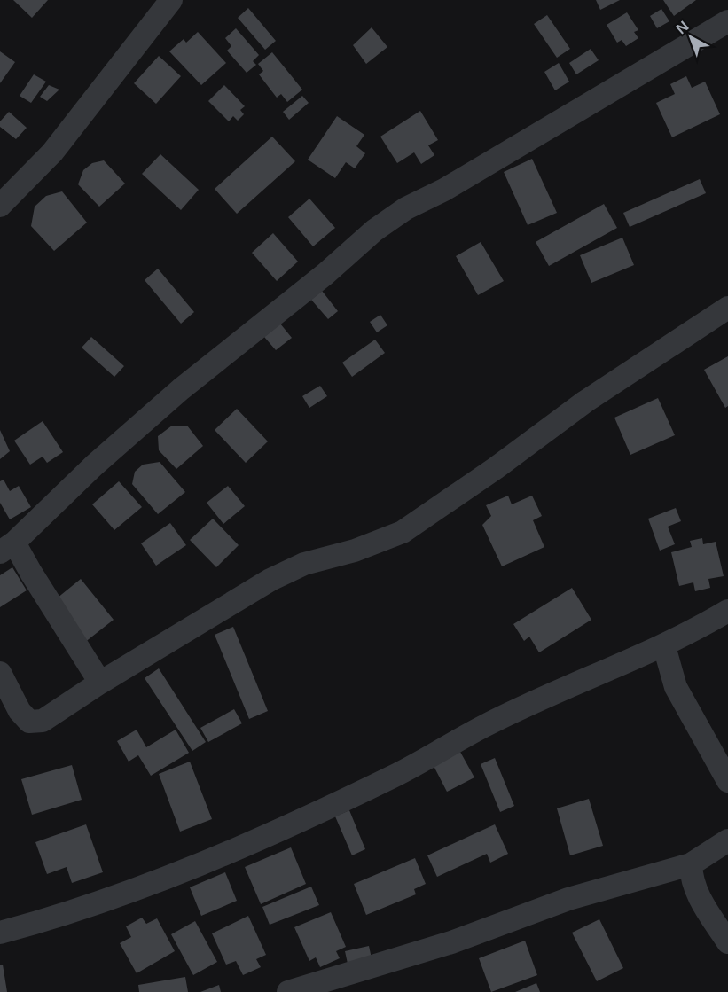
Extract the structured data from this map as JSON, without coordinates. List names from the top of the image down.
{
  "north": "top left"
}
